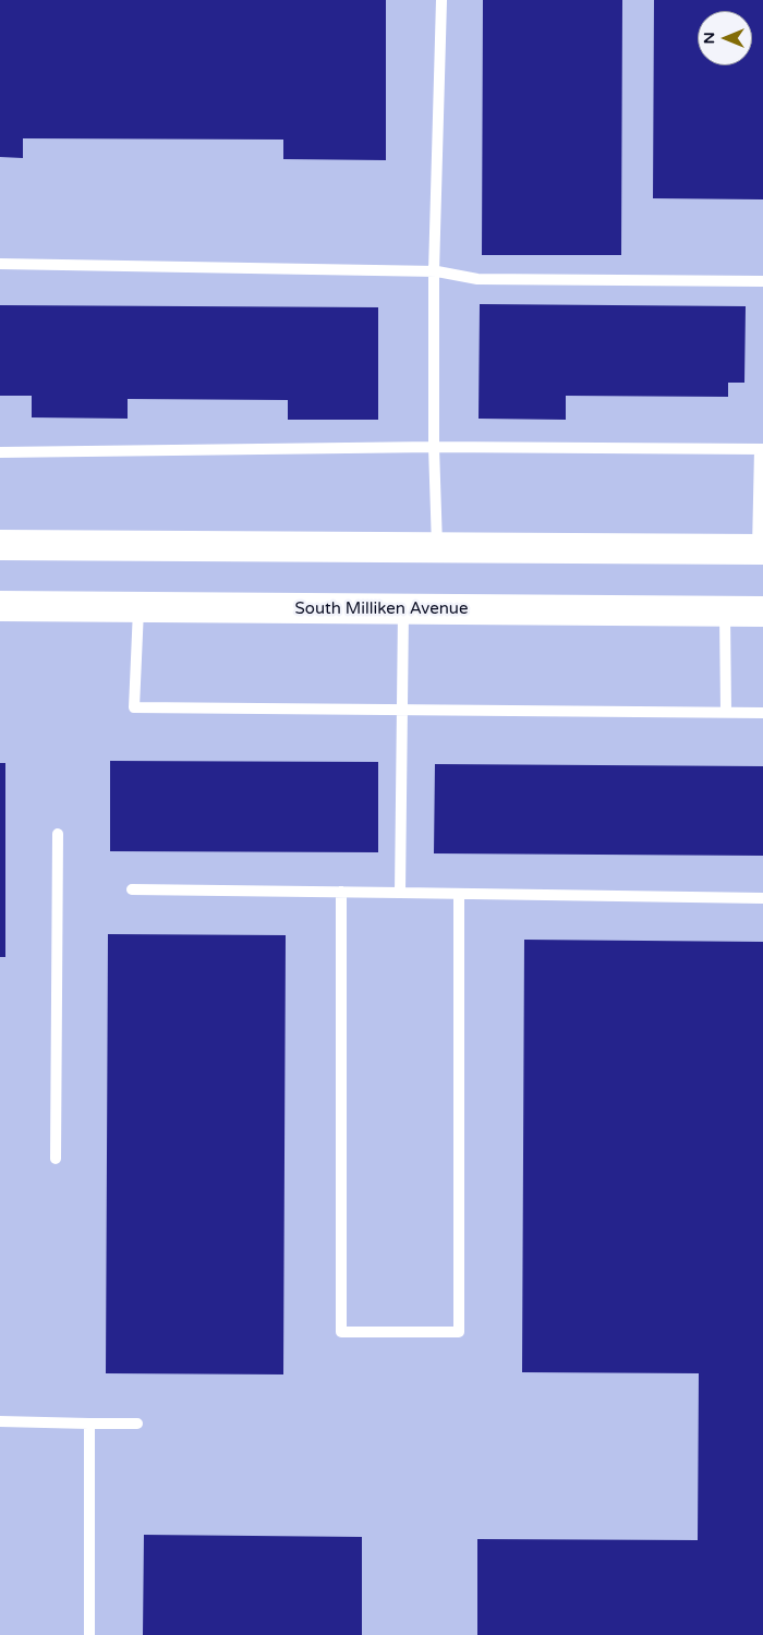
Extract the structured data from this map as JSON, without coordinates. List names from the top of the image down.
{
  "streets": {
    "main road": ["South Milliken Avenue"]
  },
  "north": "left"
}
